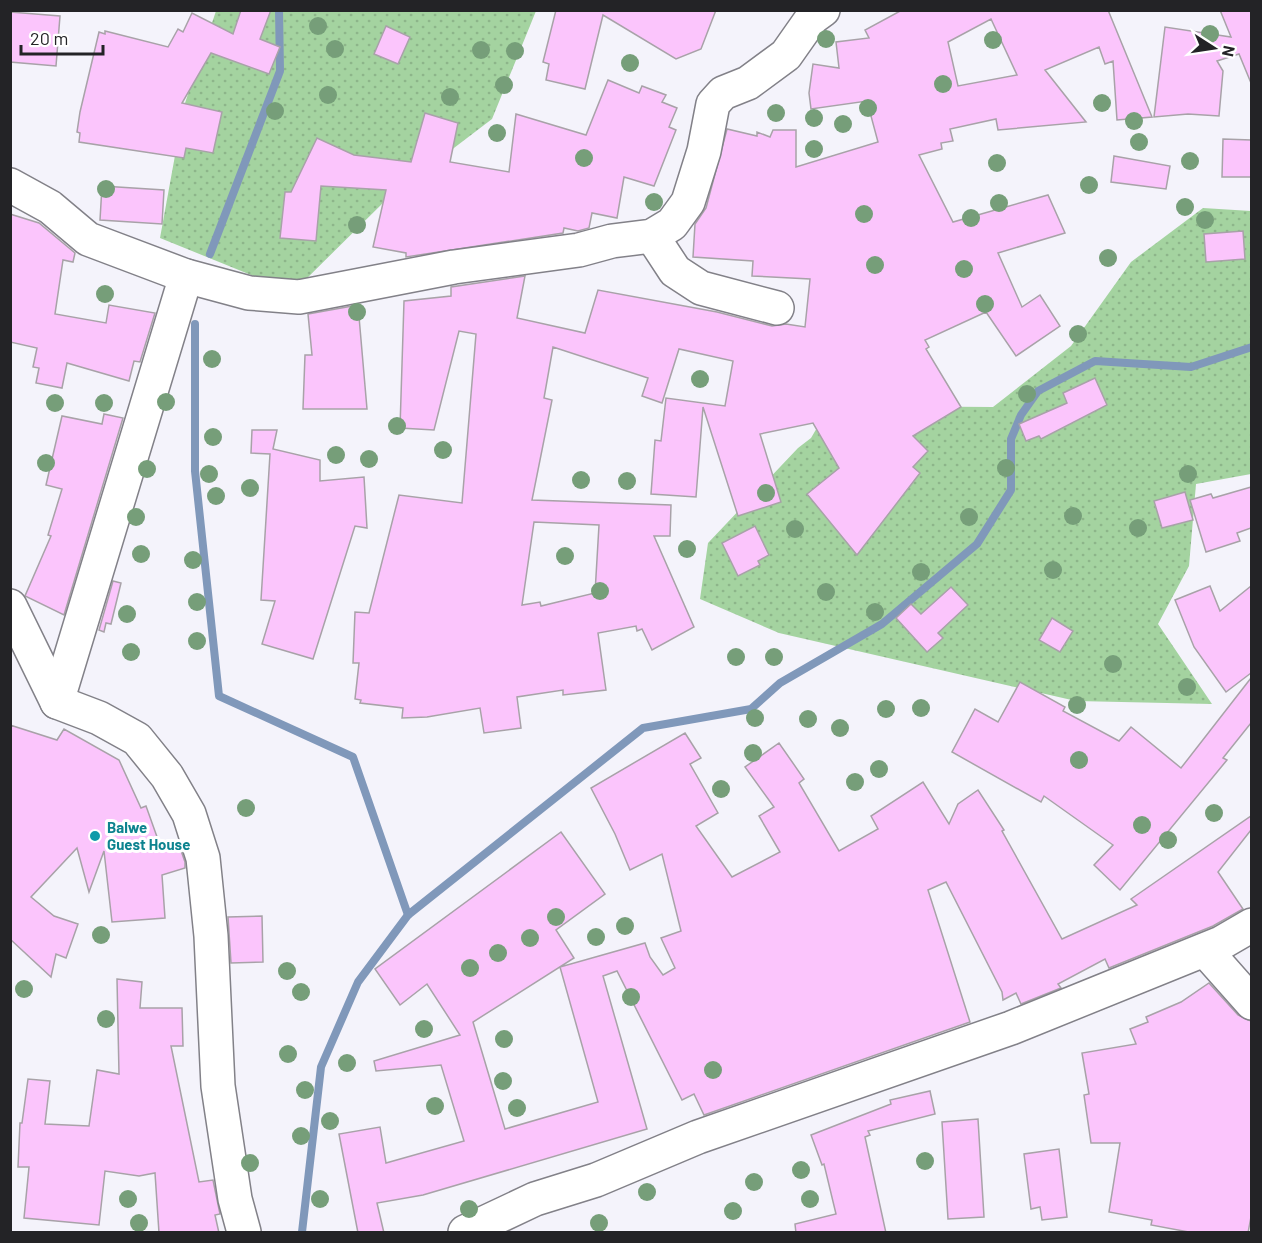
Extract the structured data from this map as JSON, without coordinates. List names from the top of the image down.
{
  "places": ["Balwe Guest House"],
  "scale_bar": "20 m",
  "north": "right"
}
